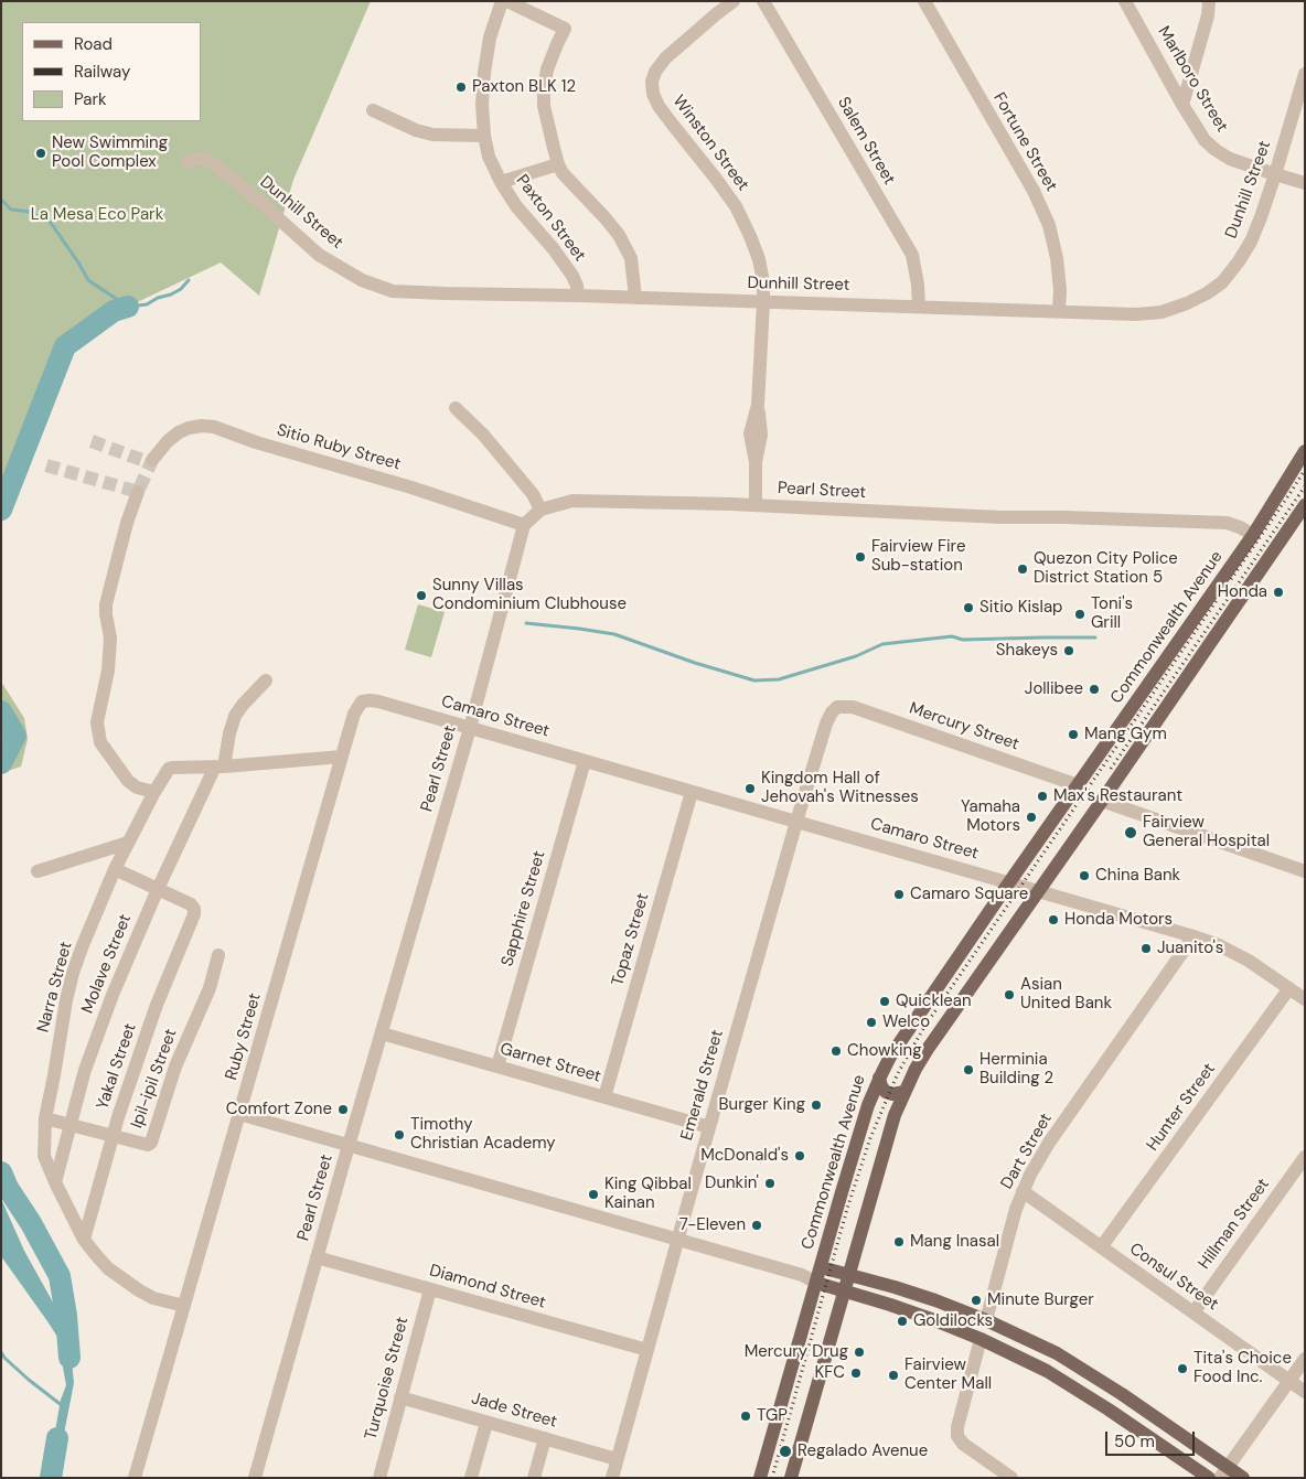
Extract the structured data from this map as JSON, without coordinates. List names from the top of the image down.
{
  "streets": {
    "main road": ["Commonwealth Avenue"],
    "street": [
      "Marlboro Street",
      "Salem Street",
      "Fortune Street",
      "Winston Street",
      "Dunhill Street",
      "Paxton Street",
      "Sitio Ruby Street",
      "Pearl Street",
      "Camaro Street",
      "Mercury Street",
      "Sapphire Street",
      "Topaz Street",
      "Molave Street",
      "Narra Street",
      "Ruby Street",
      "Garnet Street",
      "Yakal Street",
      "Ipil-ipil Street",
      "Emerald Street",
      "Hunter Street",
      "Dart Street",
      "Hillman Street",
      "Consul Street",
      "Diamond Street",
      "Turquoise Street",
      "Jade Street"
    ]
  },
  "crossings": [
    ["Marlboro Street", "Dunhill Street"],
    ["Salem Street", "Dunhill Street"],
    ["Fortune Street", "Dunhill Street"],
    ["Winston Street", "Dunhill Street"],
    ["Winston Street", "Pearl Street"],
    ["Dunhill Street", "Paxton Street"],
    ["Sitio Ruby Street", "Pearl Street"],
    ["Pearl Street", "Commonwealth Avenue"],
    ["Pearl Street", "Camaro Street"],
    ["Pearl Street", "Garnet Street"],
    ["Pearl Street", "Diamond Street"],
    ["Commonwealth Avenue", "Camaro Street"],
    ["Commonwealth Avenue", "Mercury Street"],
    ["Camaro Street", "Sapphire Street"],
    ["Camaro Street", "Topaz Street"],
    ["Camaro Street", "Ruby Street"],
    ["Camaro Street", "Emerald Street"],
    ["Camaro Street", "Hunter Street"],
    ["Camaro Street", "Dart Street"],
    ["Mercury Street", "Emerald Street"],
    ["Sapphire Street", "Garnet Street"],
    ["Topaz Street", "Garnet Street"],
    ["Molave Street", "Narra Street"],
    ["Molave Street", "Yakal Street"],
    ["Molave Street", "Ipil-ipil Street"],
    ["Narra Street", "Ruby Street"],
    ["Narra Street", "Yakal Street"],
    ["Narra Street", "Ipil-ipil Street"],
    ["Garnet Street", "Emerald Street"],
    ["Yakal Street", "Ipil-ipil Street"],
    ["Emerald Street", "Diamond Street"],
    ["Emerald Street", "Jade Street"],
    ["Hunter Street", "Consul Street"],
    ["Dart Street", "Consul Street"],
    ["Hillman Street", "Consul Street"],
    ["Diamond Street", "Turquoise Street"],
    ["Turquoise Street", "Jade Street"]
  ],
  "parks": ["La Mesa Eco Park"],
  "places": [
    "Paxton BLK 12",
    "New Swimming Pool Complex",
    "Fairview Fire Sub-station",
    "Quezon City Police District Station 5",
    "Honda",
    "Sunny Villas Condominium Clubhouse",
    "Sitio Kislap",
    "Toni's Grill",
    "Shakeys",
    "Jollibee",
    "Mang Gym",
    "Kingdom Hall of Jehovah's Witnesses",
    "Max's Restaurant",
    "Yamaha Motors",
    "Fairview General Hospital",
    "China Bank",
    "Camaro Square",
    "Honda Motors",
    "Juanito's",
    "Asian United Bank",
    "Quicklean",
    "Welco",
    "Chowking",
    "Herminia Building 2",
    "Burger King",
    "Comfort Zone",
    "Timothy Christian Academy",
    "McDonald's",
    "Dunkin'",
    "King Qibbal Kainan",
    "7-Eleven",
    "Mang Inasal",
    "Minute Burger",
    "Goldilocks",
    "Mercury Drug",
    "Tita's Choice Food Inc.",
    "KFC",
    "Fairview Center Mall",
    "TGP",
    "Regalado Avenue"
  ],
  "legend": ["Road", "Railway", "Park"],
  "scale_bar": "50 m"
}
